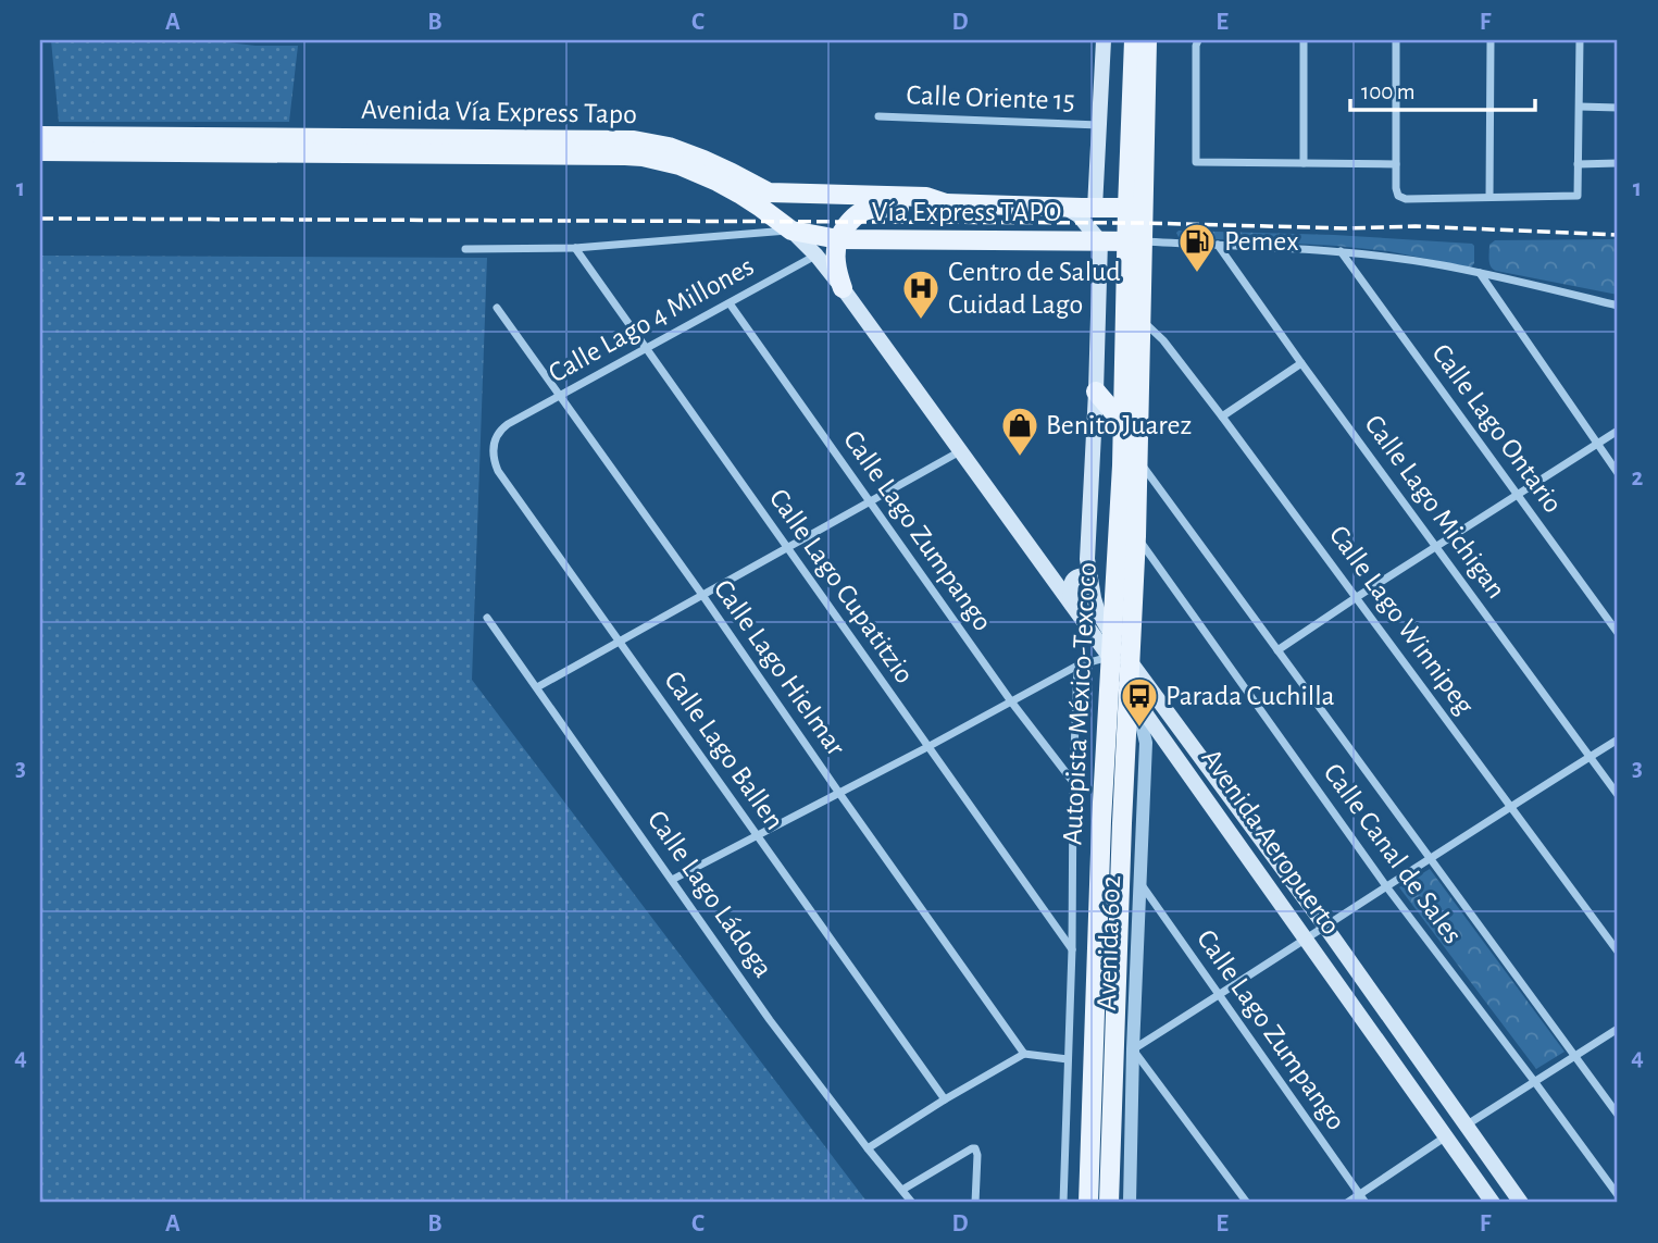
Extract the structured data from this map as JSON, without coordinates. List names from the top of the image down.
{
  "streets": {
    "main road": [
      "Avenida Vía Express Tapo",
      "Vía Express TAPO",
      "Autopista México-Texcoco",
      "Avenida Aeropuerto"
    ],
    "street": [
      "Calle Oriente 15",
      "Calle Lago 4 Millones",
      "Calle Lago Ontario",
      "Calle Lago Michigan",
      "Calle Lago Zumpango",
      "Calle Lago Cupatitzio",
      "Calle Lago Winnipeg",
      "Calle Lago Hielmar",
      "Calle Lago Ballen",
      "Calle Canal de Sales",
      "Calle Lago Ládoga",
      "Avenida 602"
    ]
  },
  "crossings": [
    ["Avenida Vía Express Tapo", "Vía Express TAPO"],
    ["Avenida Vía Express Tapo", "Avenida Aeropuerto"],
    ["Vía Express TAPO", "Autopista México-Texcoco"],
    ["Vía Express TAPO", "Avenida Aeropuerto"],
    ["Calle Lago 4 Millones", "Calle Lago Zumpango"],
    ["Calle Lago 4 Millones", "Calle Lago Cupatitzio"],
    ["Calle Lago 4 Millones", "Calle Lago Hielmar"],
    ["Calle Lago 4 Millones", "Calle Lago Ballen"],
    ["Calle Lago 4 Millones", "Avenida Aeropuerto"],
    ["Calle Lago Zumpango", "Avenida 602"],
    ["Calle Lago Winnipeg", "Autopista México-Texcoco"],
    ["Autopista México-Texcoco", "Avenida Aeropuerto"],
    ["Autopista México-Texcoco", "Calle Canal de Sales"],
    ["Autopista México-Texcoco", "Avenida 602"],
    ["Avenida Aeropuerto", "Avenida 602"]
  ],
  "places": {
    "fuel station": ["Pemex"],
    "hospital": ["Centro de Salud Cuidad Lago"],
    "shop": ["Benito Juarez"],
    "bus stop": ["Parada Cuchilla"]
  },
  "scale_bar": "100 m",
  "grid": {
    "columns": [
      "A",
      "B",
      "C",
      "D",
      "E",
      "F"
    ],
    "rows": [
      "1",
      "2",
      "3",
      "4"
    ]
  }
}
